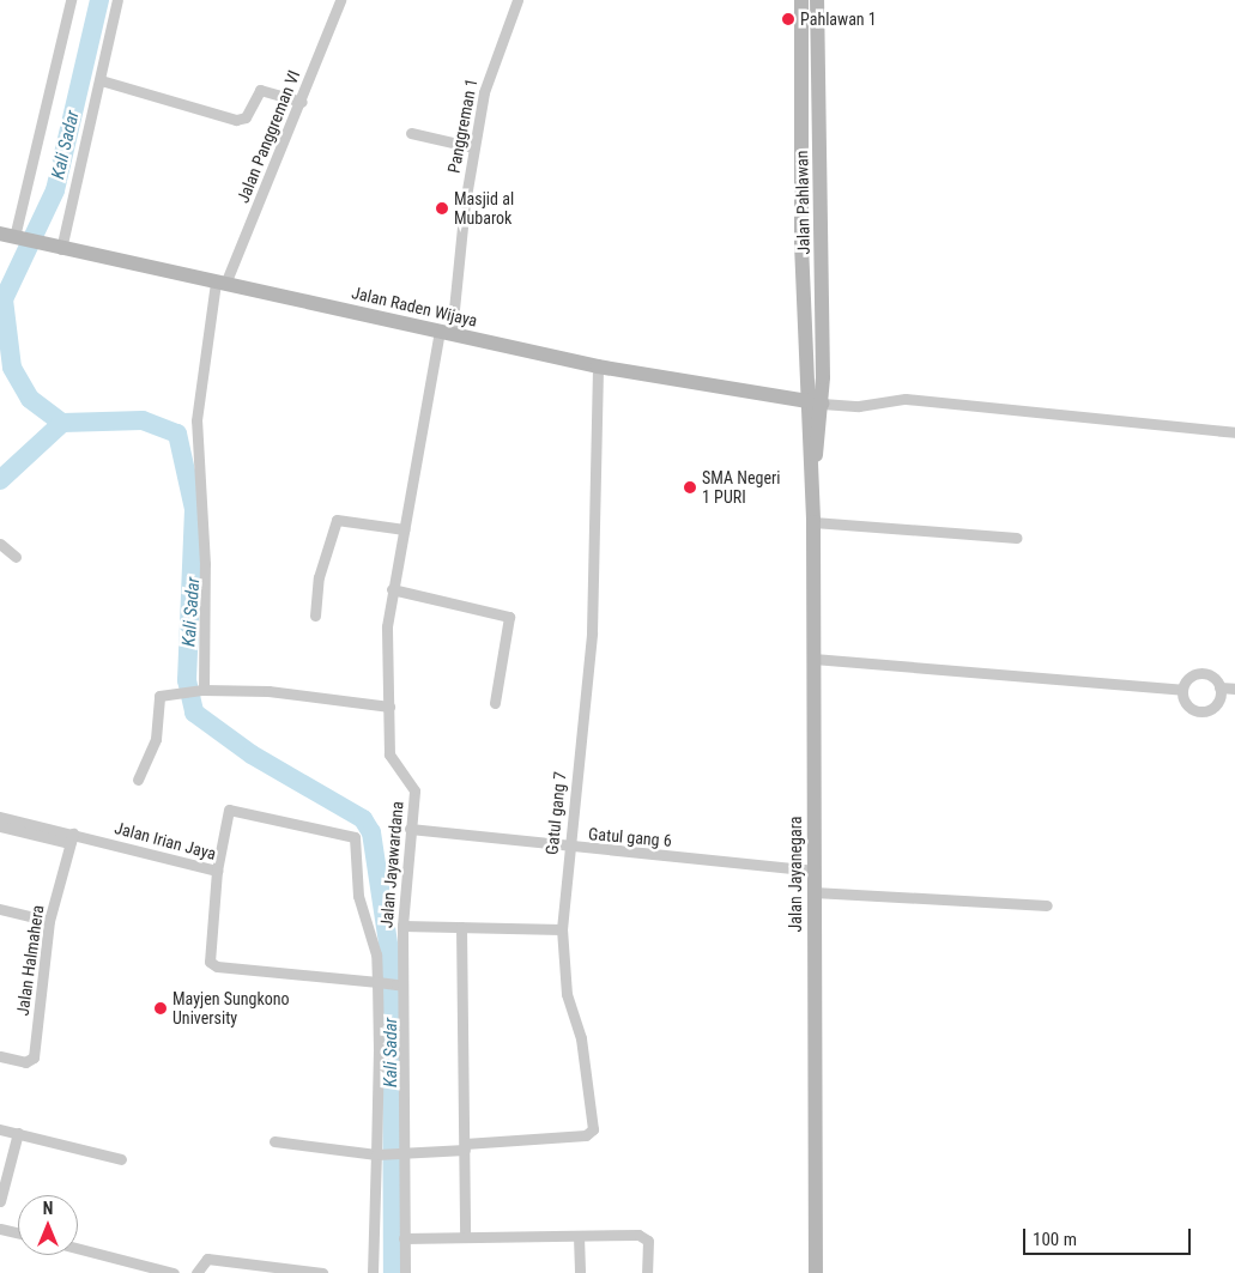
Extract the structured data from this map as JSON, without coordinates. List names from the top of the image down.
{
  "streets": {
    "main road": ["Jalan Pahlawan", "Jalan Raden Wijaya", "Jalan Jayanegara"],
    "street": [
      "Panggreman 1",
      "Jalan Panggreman VI",
      "Gatul gang 7",
      "Gatul gang 6",
      "Jalan Irian Jaya",
      "Jalan Jayawardana",
      "Jalan Halmahera"
    ]
  },
  "crossings": [
    ["Panggreman 1", "Jalan Raden Wijaya"],
    ["Panggreman 1", "Jalan Jayawardana"],
    ["Jalan Panggreman VI", "Jalan Raden Wijaya"],
    ["Jalan Pahlawan", "Jalan Raden Wijaya"],
    ["Jalan Pahlawan", "Jalan Jayanegara"],
    ["Jalan Raden Wijaya", "Gatul gang 7"],
    ["Jalan Raden Wijaya", "Jalan Jayawardana"],
    ["Jalan Raden Wijaya", "Jalan Jayanegara"],
    ["Gatul gang 7", "Gatul gang 6"],
    ["Gatul gang 6", "Jalan Jayawardana"],
    ["Gatul gang 6", "Jalan Jayanegara"],
    ["Jalan Irian Jaya", "Jalan Jayawardana"],
    ["Jalan Irian Jaya", "Jalan Halmahera"]
  ],
  "water": ["Kali Sadar"],
  "places": [
    "Pahlawan 1",
    "Masjid al Mubarok",
    "SMA Negeri 1 PURI",
    "Mayjen Sungkono University"
  ],
  "scale_bar": "100 m",
  "north": "top"
}
